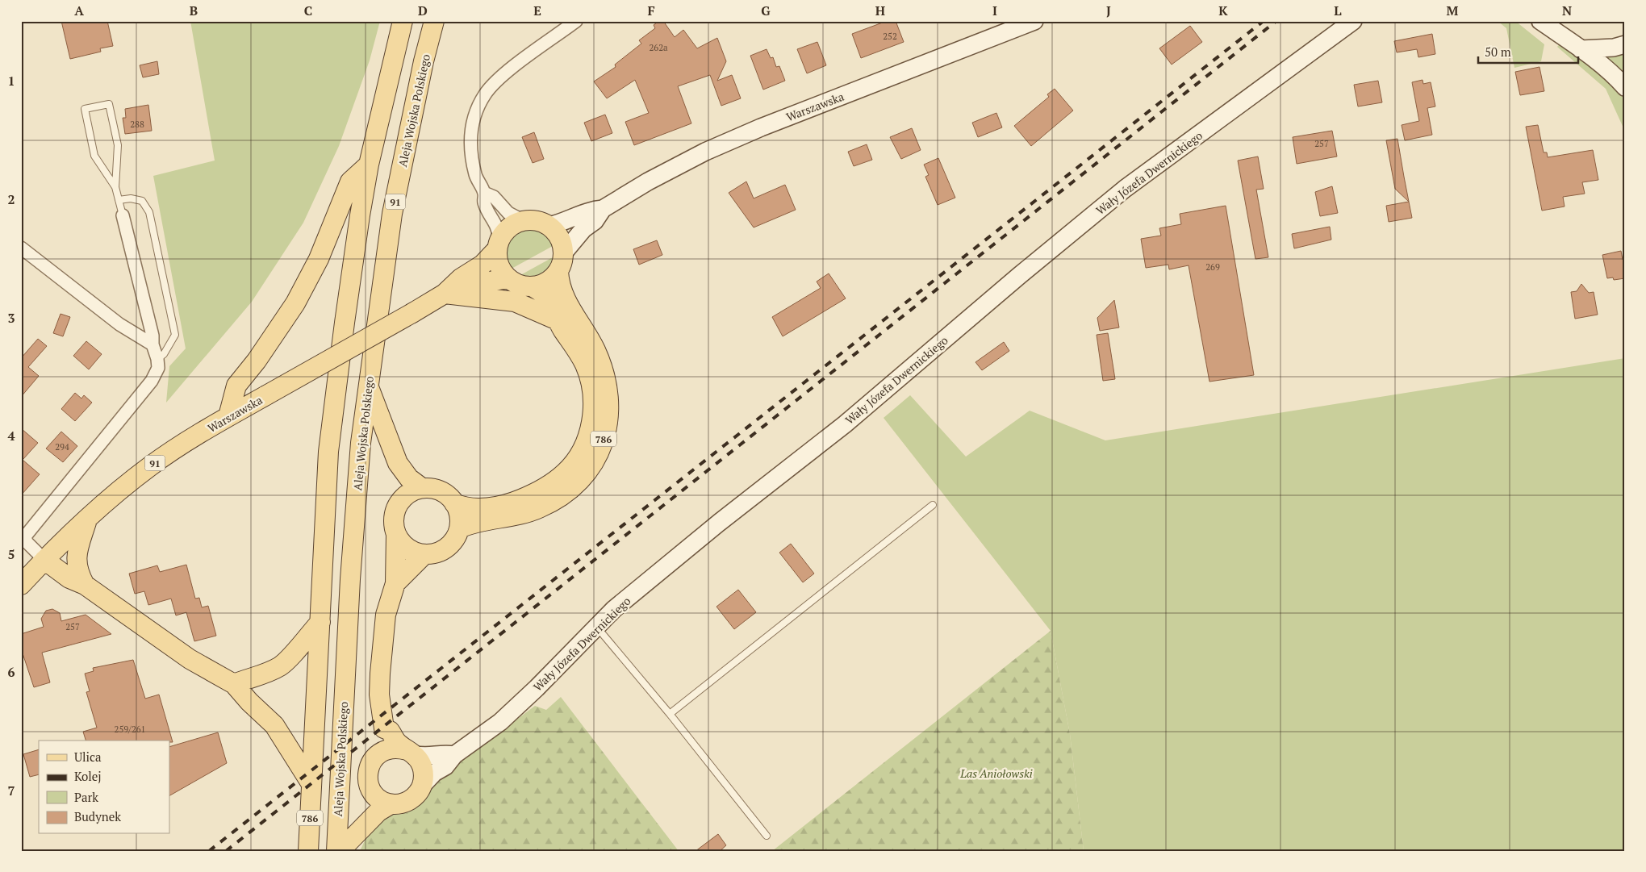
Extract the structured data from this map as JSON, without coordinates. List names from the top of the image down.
{
  "streets": {
    "main road": [
      "Warszawska",
      "Aleja Wojska Polskiego",
      "91",
      "786"
    ],
    "street": ["Wały Józefa Dwernickiego"]
  },
  "crossings": [
    ["Warszawska", "91"],
    ["Warszawska", "786"],
    ["91", "786"]
  ],
  "parks": ["Las Aniołowski"],
  "house_numbers": [
    "252",
    "262a",
    "288",
    "257",
    "269",
    "294",
    "257",
    "259/261"
  ],
  "legend": [
    "Ulica",
    "Kolej",
    "Park",
    "Budynek"
  ],
  "scale_bar": "50 m",
  "grid": {
    "columns": [
      "A",
      "B",
      "C",
      "D",
      "E",
      "F",
      "G",
      "H",
      "I",
      "J",
      "K",
      "L",
      "M",
      "N"
    ],
    "rows": [
      "1",
      "2",
      "3",
      "4",
      "5",
      "6",
      "7"
    ]
  }
}
